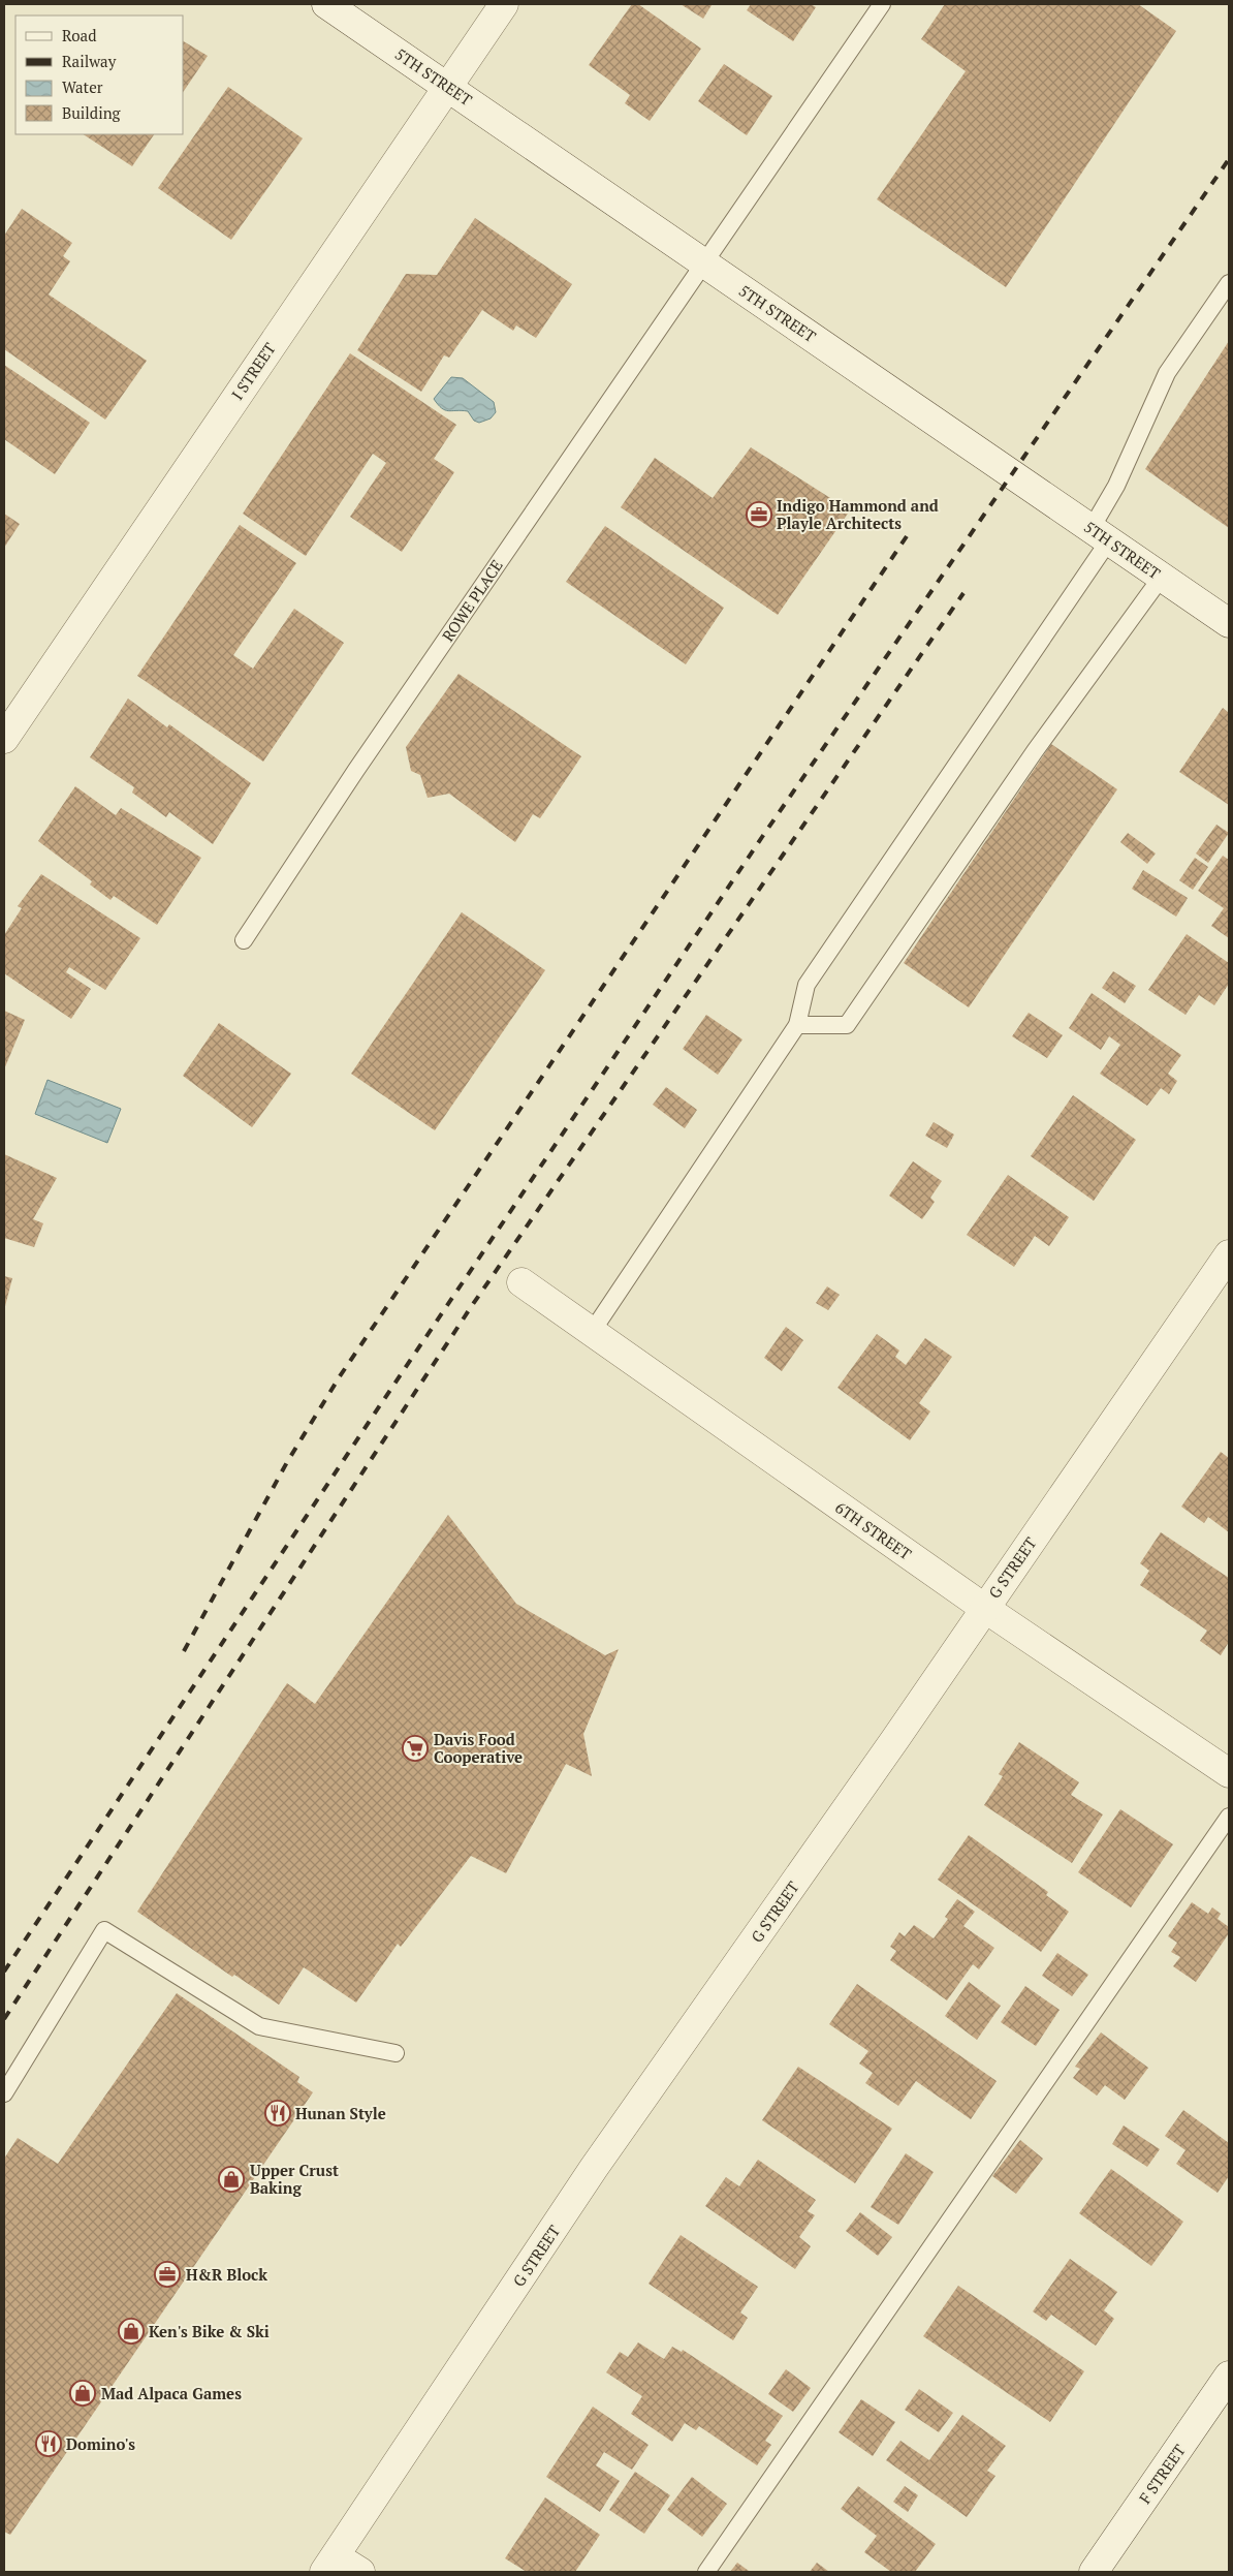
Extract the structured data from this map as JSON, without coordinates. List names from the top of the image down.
{
  "streets": {
    "street": [
      "5TH STREET",
      "I STREET",
      "6TH STREET",
      "G STREET",
      "F STREET"
    ],
    "lane": ["ROWE PLACE"]
  },
  "crossings": [
    ["5TH STREET", "I STREET"],
    ["5TH STREET", "ROWE PLACE"],
    ["6TH STREET", "G STREET"]
  ],
  "places": {
    "office": ["Indigo Hammond and Playle Architects", "H&R Block"],
    "supermarket": ["Davis Food Cooperative"],
    "restaurant": ["Hunan Style", "Domino's"],
    "shop": ["Upper Crust Baking", "Ken's Bike & Ski", "Mad Alpaca Games"]
  },
  "legend": [
    "Road",
    "Railway",
    "Water",
    "Building"
  ]
}
